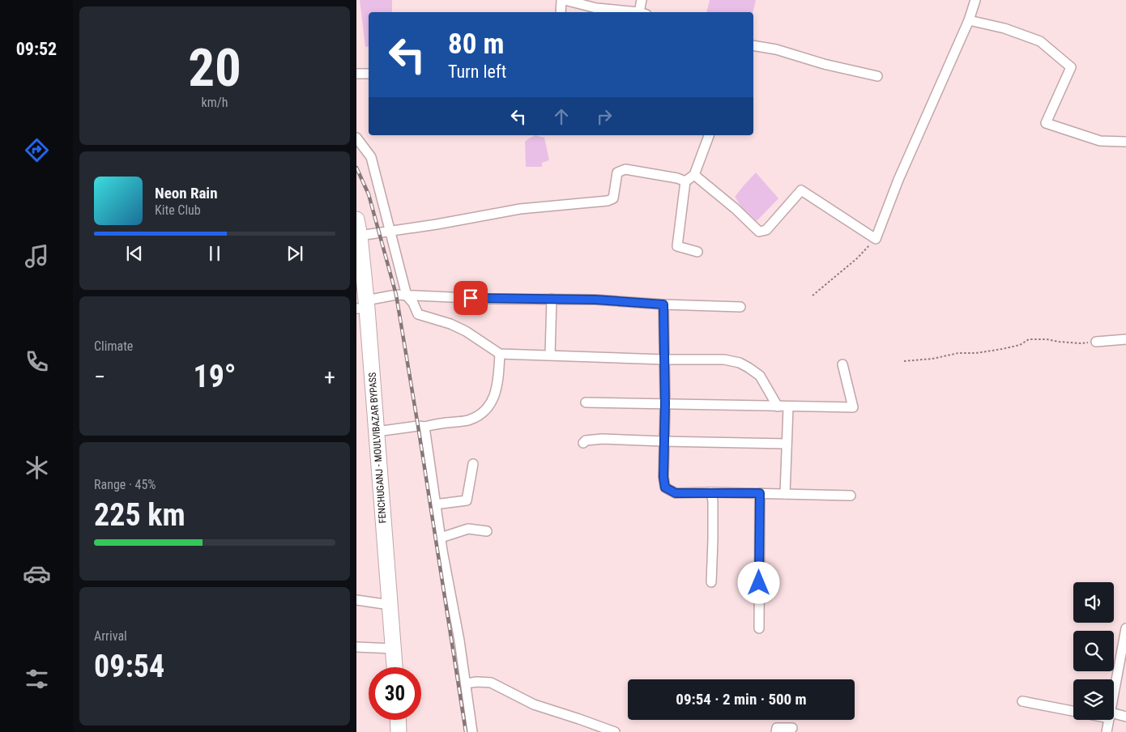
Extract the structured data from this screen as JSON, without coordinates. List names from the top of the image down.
{
  "streets": {
    "highway": ["FENCHUGANJ - MOULVIBAZAR BYPASS"]
  },
  "page": {
    "tabs": "09:52",
    "tile": [
      ["20", "km/h"],
      "Climate",
      ["Range · 45%", "225 km"],
      ["Arrival", "09:54"]
    ],
    "turn": ["80 m", "Turn left"],
    "song": ["Neon Rain", "Kite Club"],
    "heat": ["−", "19°", "+"],
    "limit": "30",
    "trip": "09:54 · 2 min · 500 m"
  }
}
